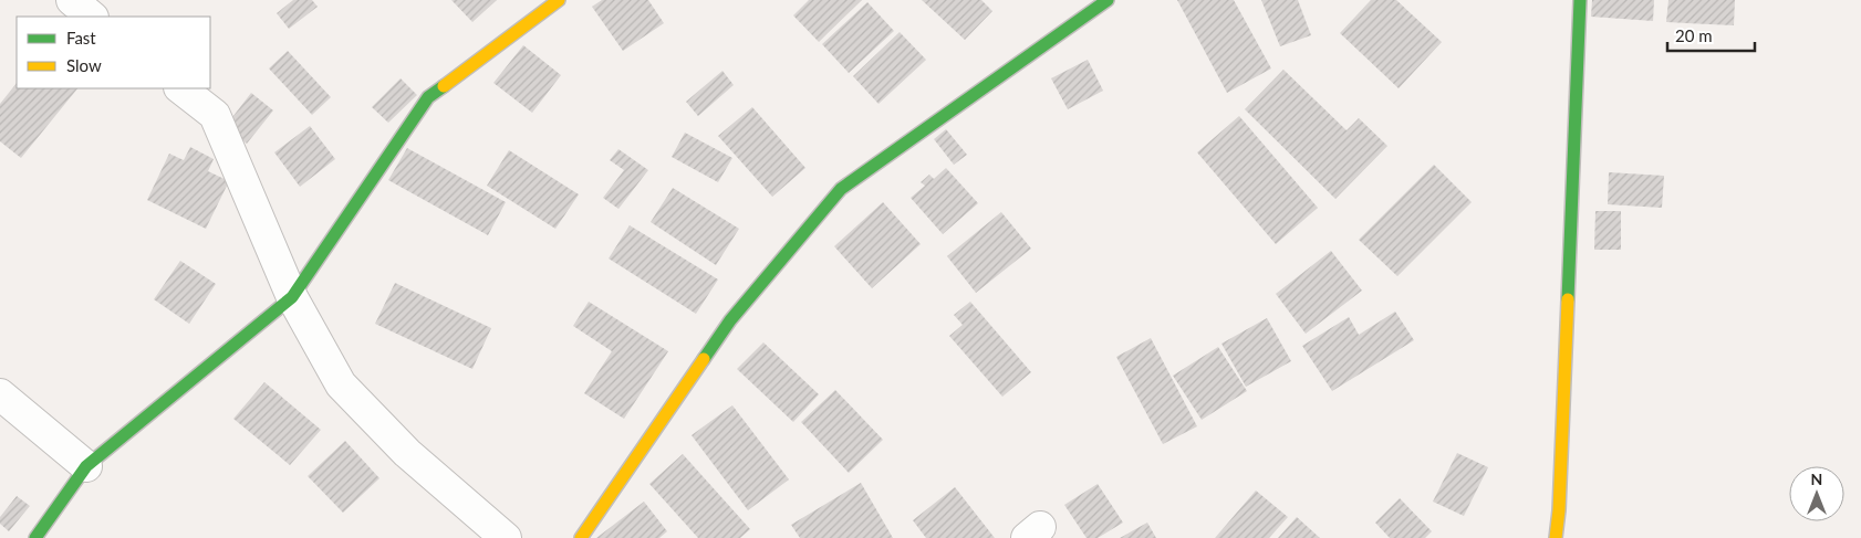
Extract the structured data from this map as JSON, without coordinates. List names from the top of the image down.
{
  "legend": ["Fast", "Slow"],
  "scale_bar": "20 m",
  "north": "top"
}
